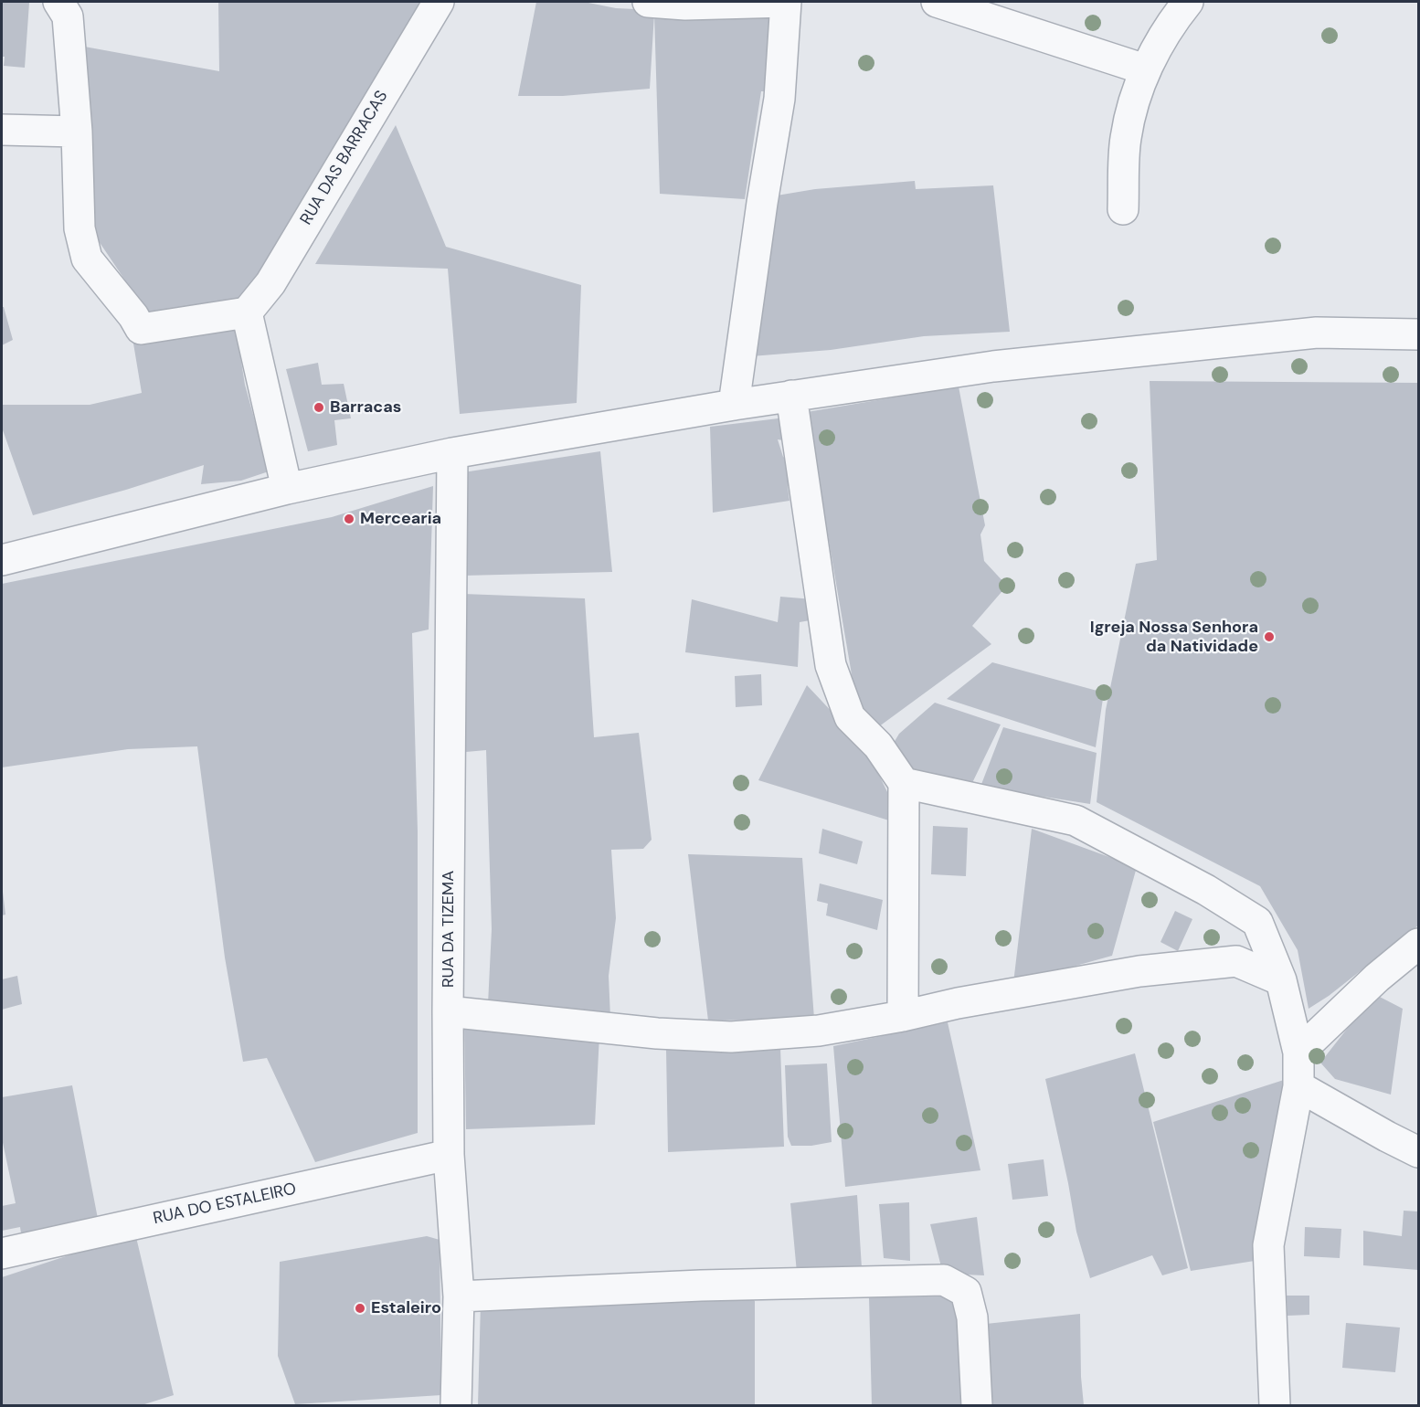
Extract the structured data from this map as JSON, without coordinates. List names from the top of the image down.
{
  "streets": {
    "street": ["RUA DAS BARRACAS", "RUA DA TIZEMA", "RUA DO ESTALEIRO"]
  },
  "crossings": [
    ["RUA DA TIZEMA", "RUA DO ESTALEIRO"]
  ],
  "places": [
    "Barracas",
    "Mercearia",
    "Igreja Nossa Senhora da Natividade",
    "Estaleiro"
  ]
}
